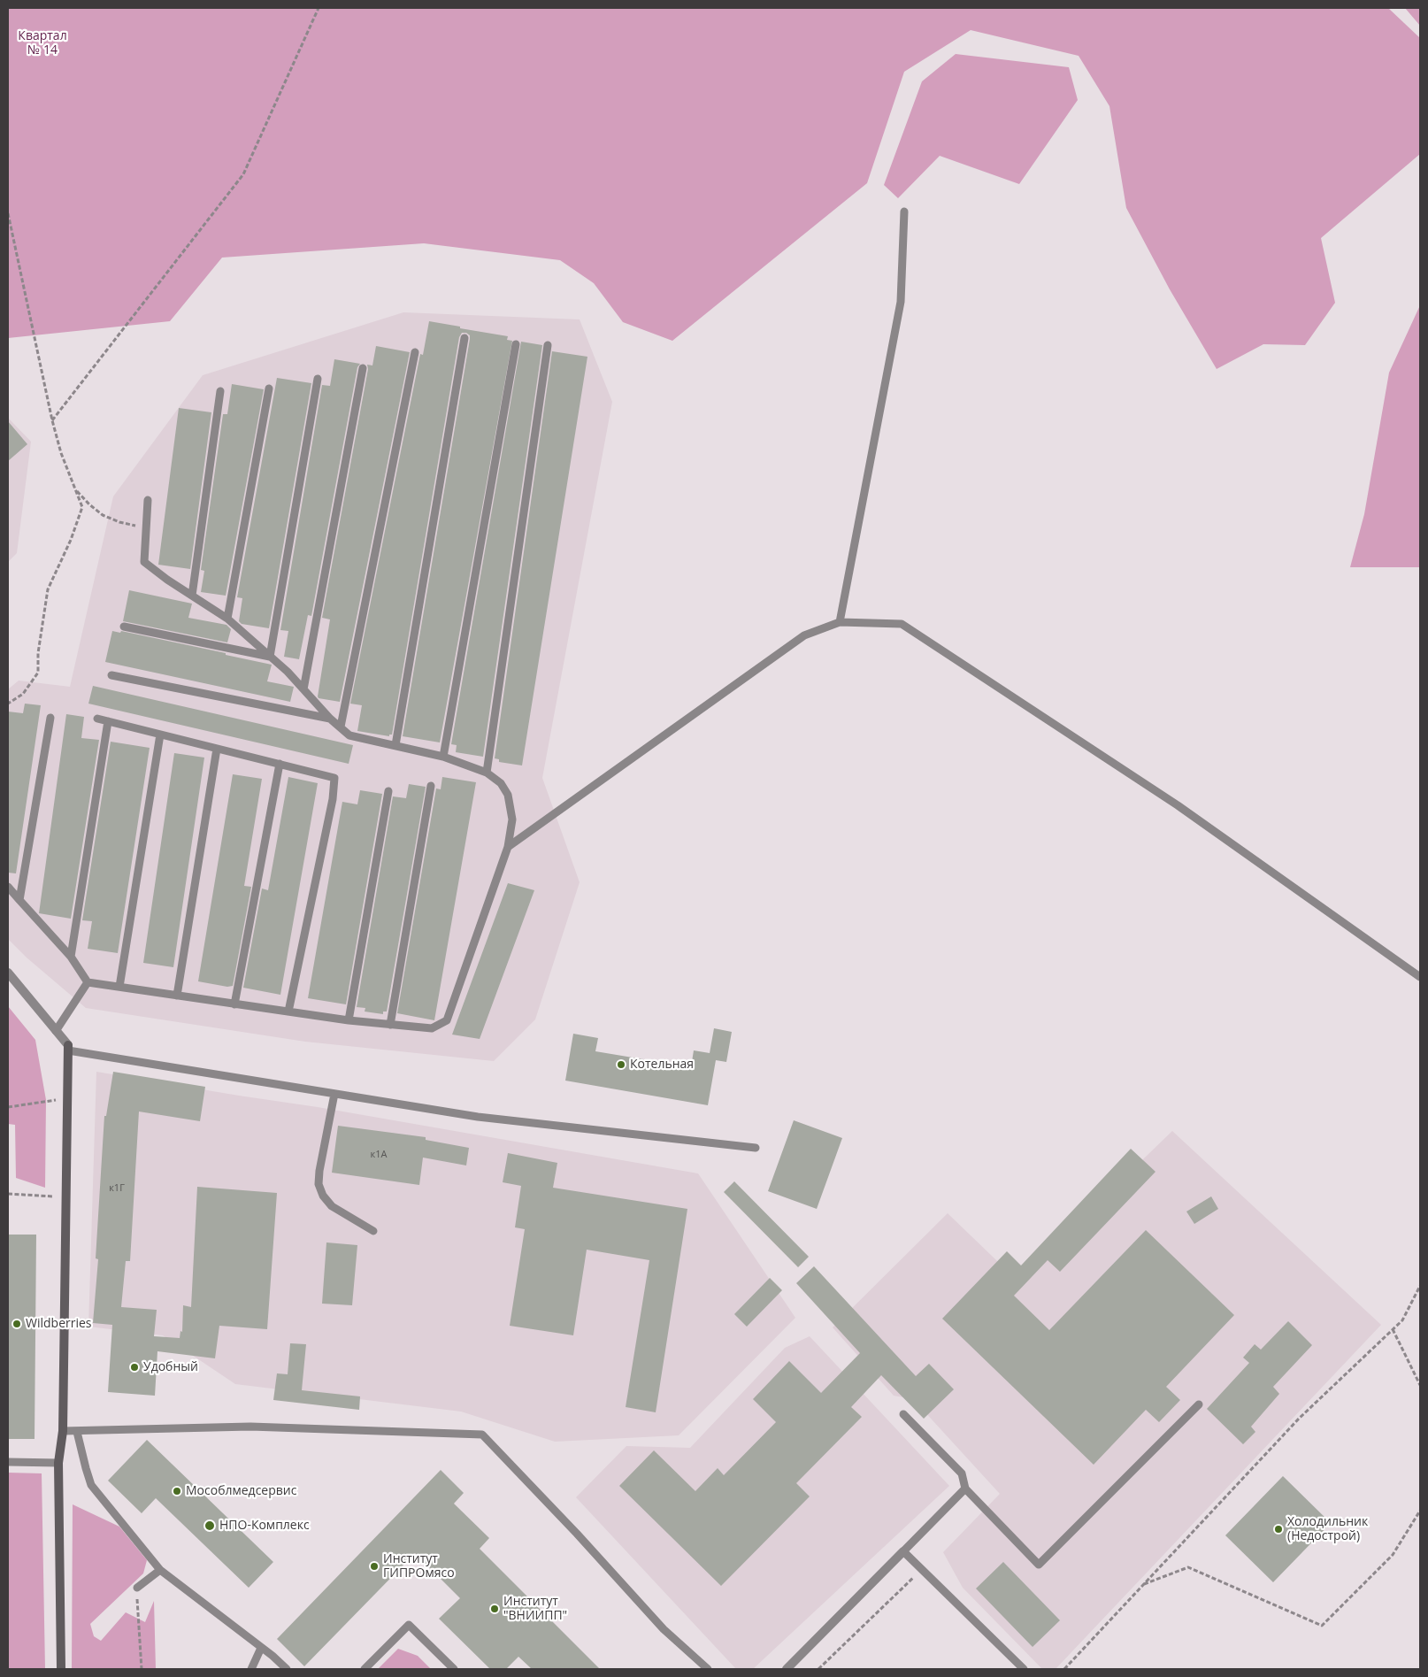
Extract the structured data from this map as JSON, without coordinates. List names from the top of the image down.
{
  "parks": ["Квартал № 14"],
  "places": [
    "Котельная",
    "Wildberries",
    "Удобный",
    "Мособлмедсервис",
    "НПО-Комплекс",
    "Холодильник (Недострой)",
    "Институт ГИПРОмясо",
    "Институт \"ВНИИПП\""
  ],
  "house_numbers": ["к1А", "к1Г"]
}
